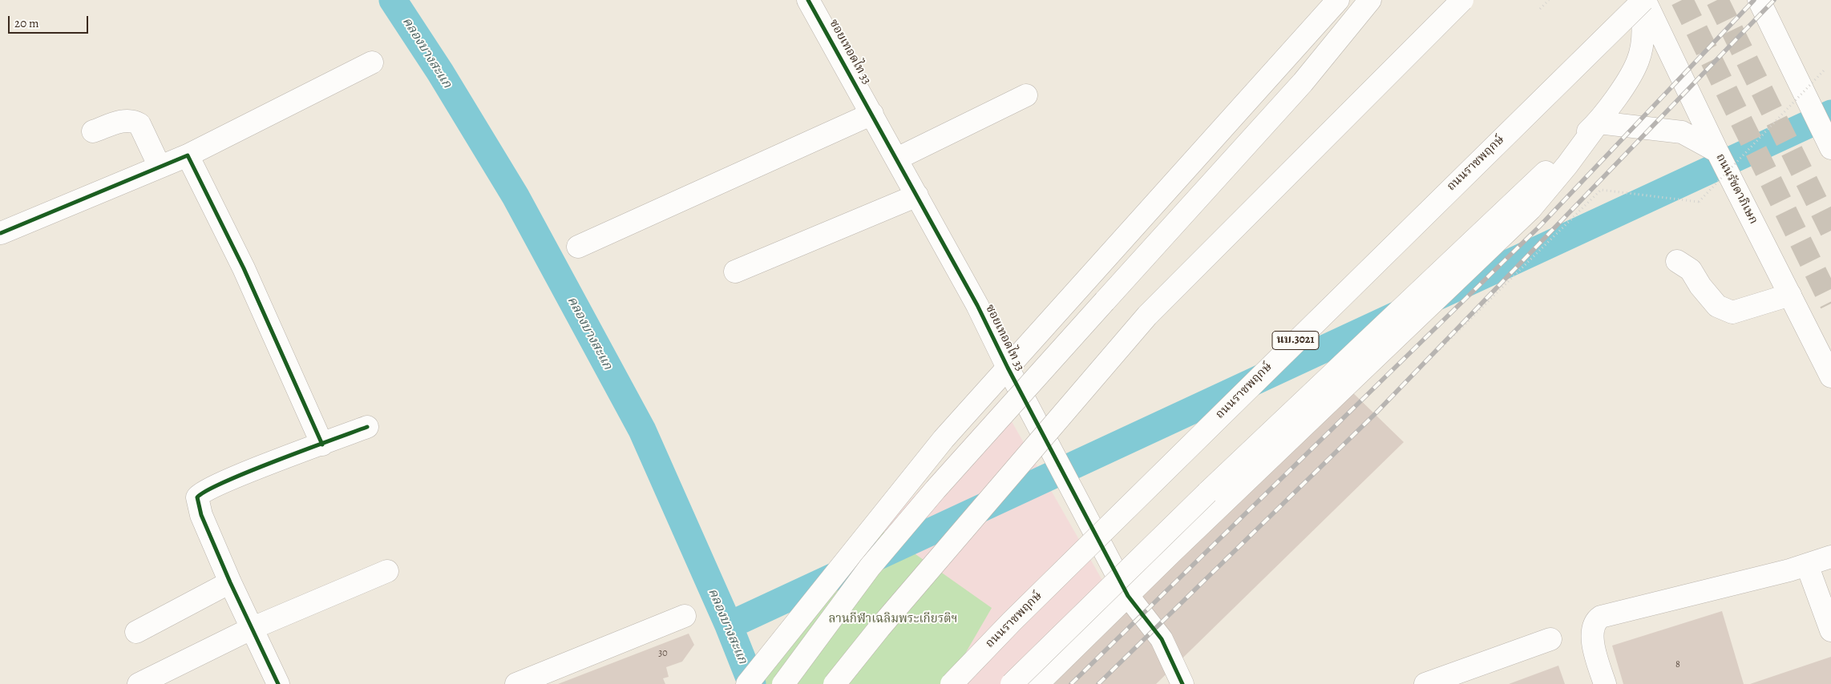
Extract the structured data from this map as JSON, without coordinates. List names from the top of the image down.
{
  "streets": {
    "main road": [
      "ซอยเทอดไท 33",
      "ถนนราชพฤกษ์",
      "ถนนรัชดาภิเษก",
      "นบ.3021"
    ]
  },
  "crossings": [
    ["ถนนราชพฤกษ์", "ถนนรัชดาภิเษก"]
  ],
  "water": ["คลองบางสะแก"],
  "parks": ["ลานกีฬาเฉลิมพระเกียรติฯ"],
  "house_numbers": ["30", "8"],
  "scale_bar": "20 m"
}
